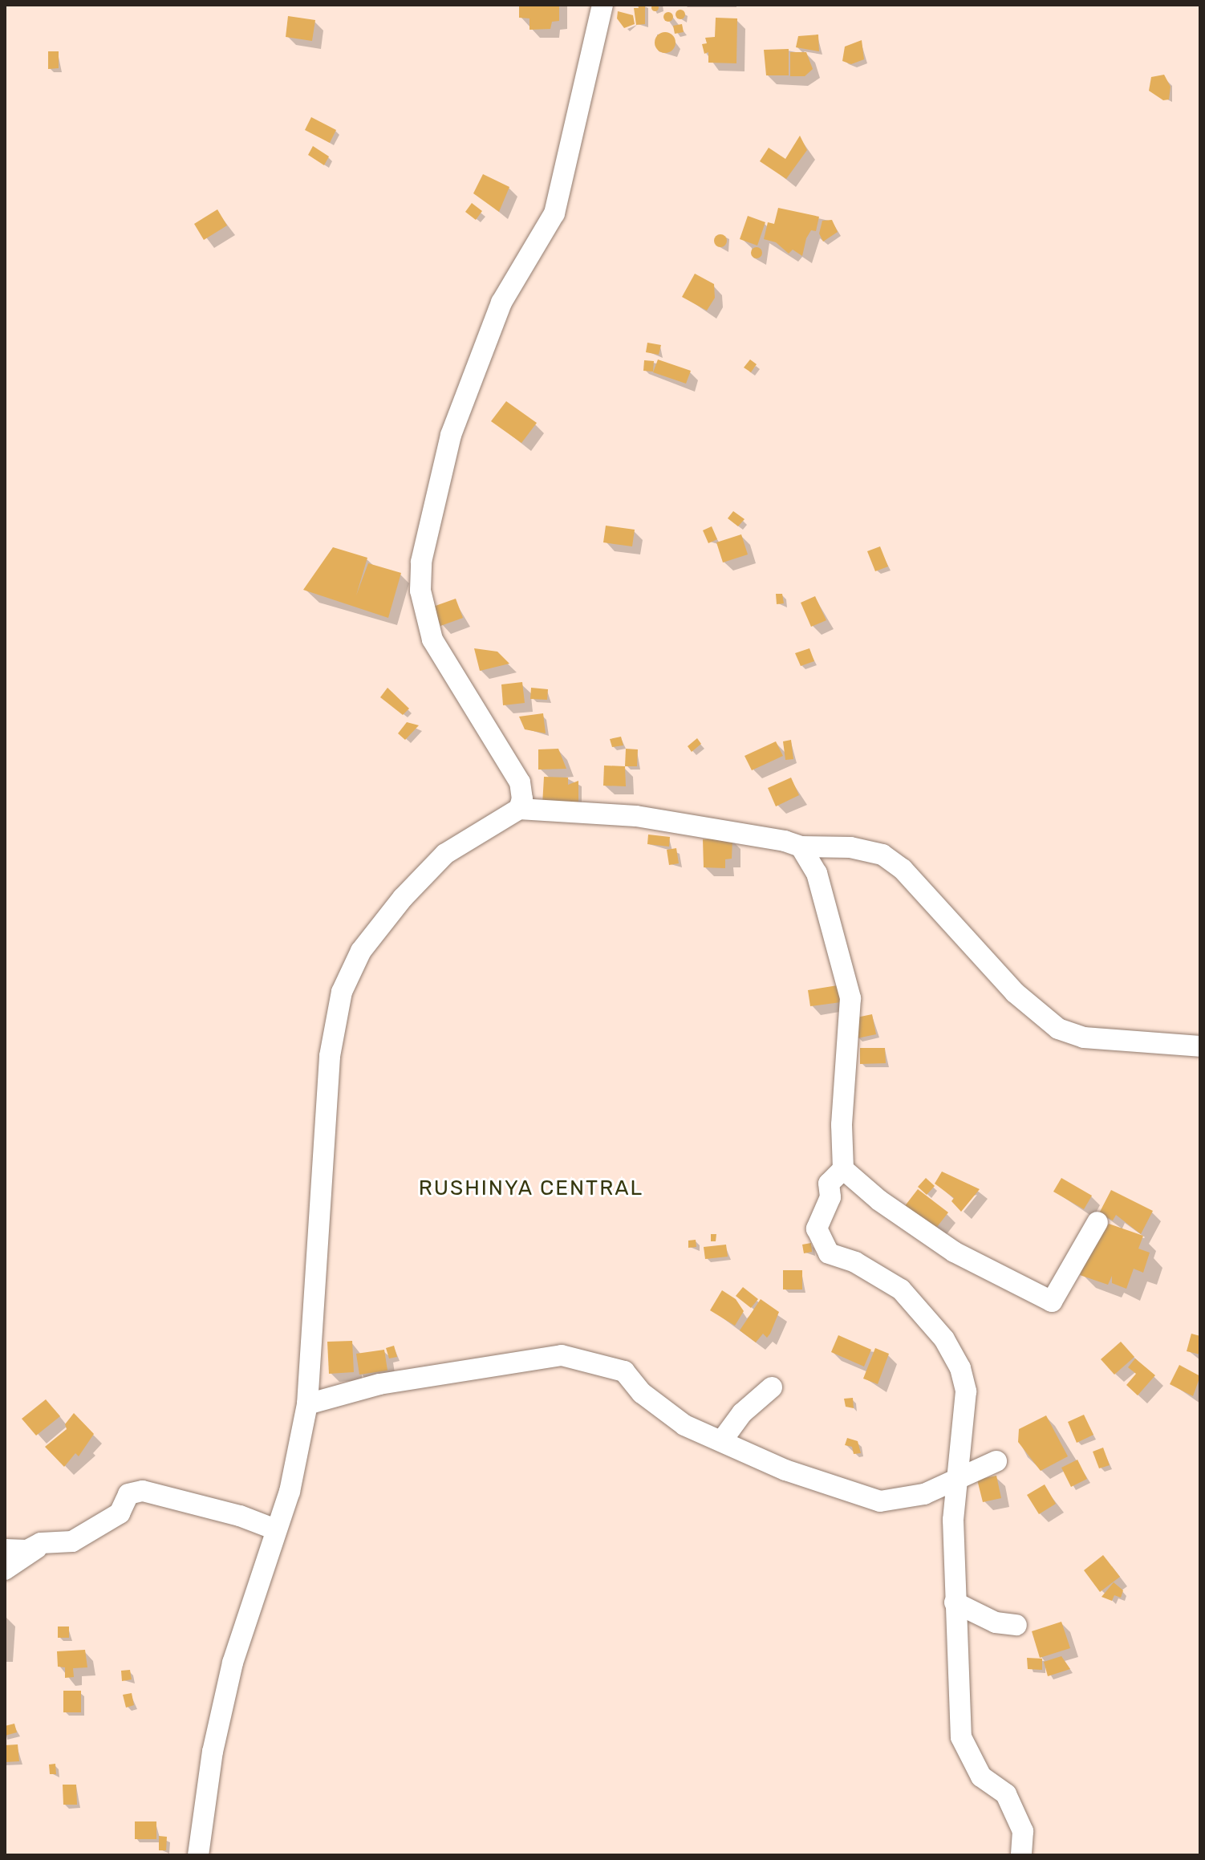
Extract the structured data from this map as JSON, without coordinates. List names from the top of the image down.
{
  "districts": ["RUSHINYA CENTRAL"]
}
